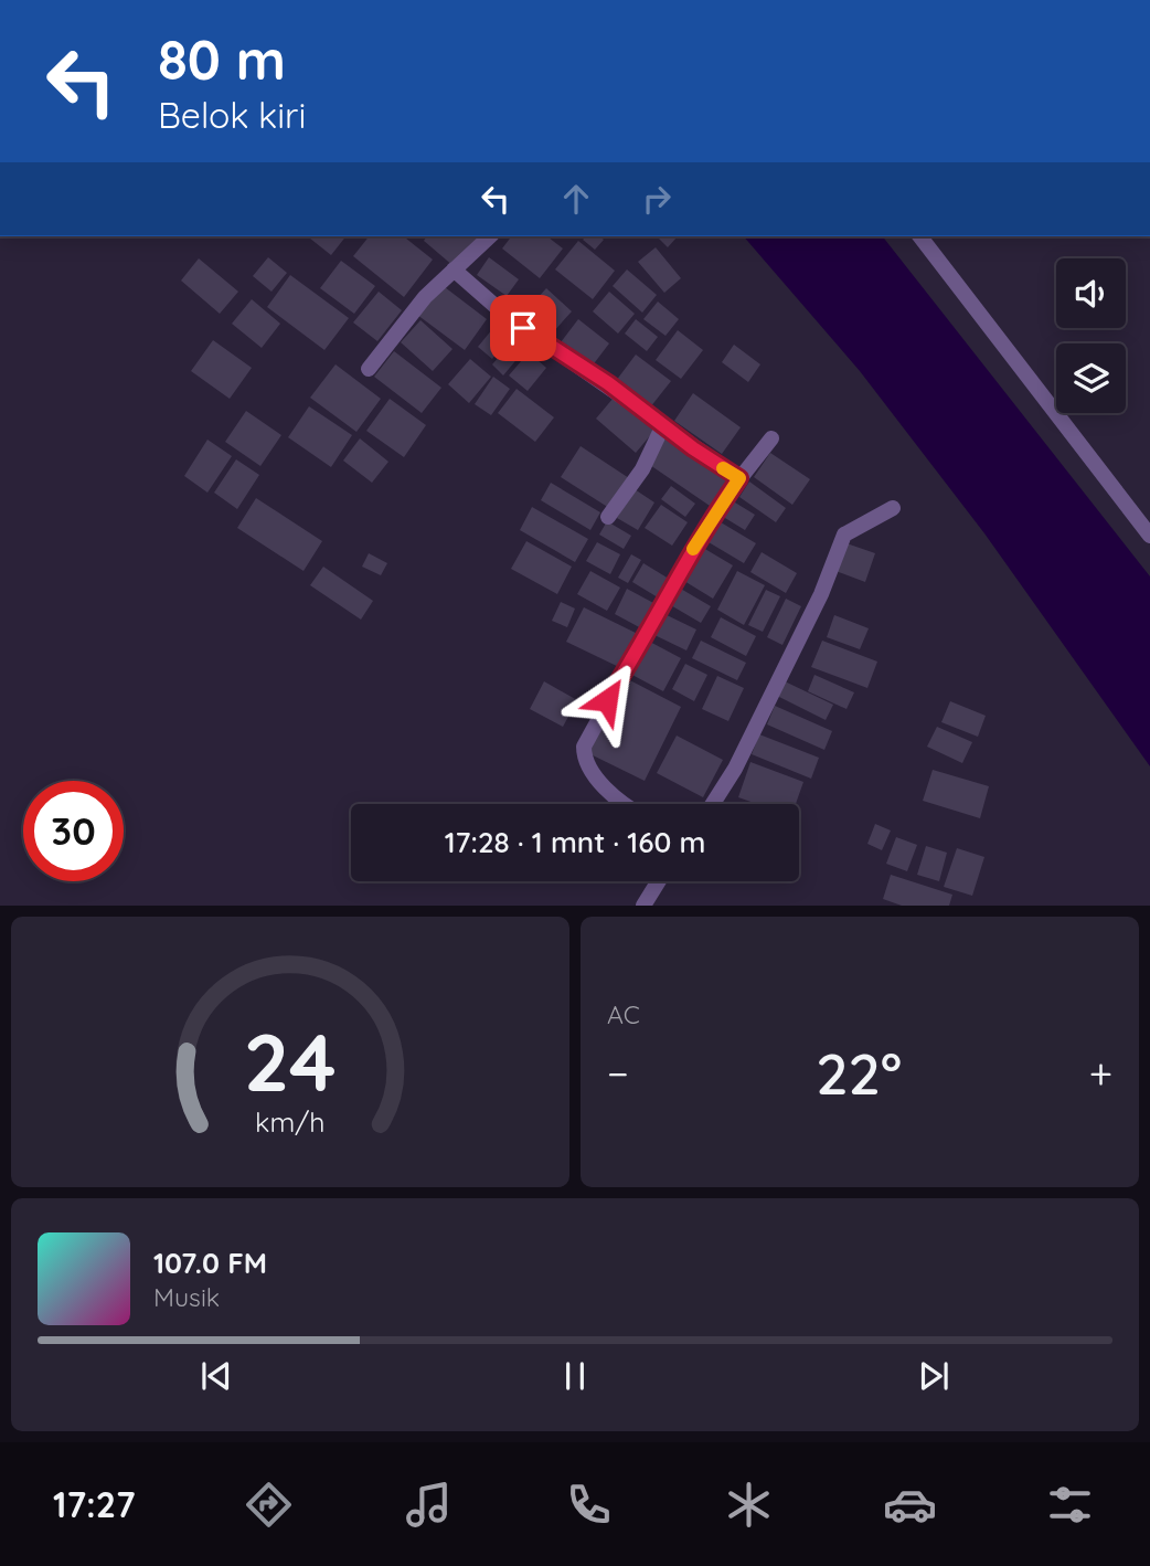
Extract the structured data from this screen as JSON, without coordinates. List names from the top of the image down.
{
  "page": {
    "turn": ["80 m", "Belok kiri"],
    "limit": "30",
    "trip": "17:28 · 1 mnt · 160 m",
    "tile": "AC",
    "heat": ["−", "22°", "+"],
    "song": ["107.0 FM", "Musik"],
    "tabs": "17:27",
    "gauge": ["24", "km/h"]
  }
}
